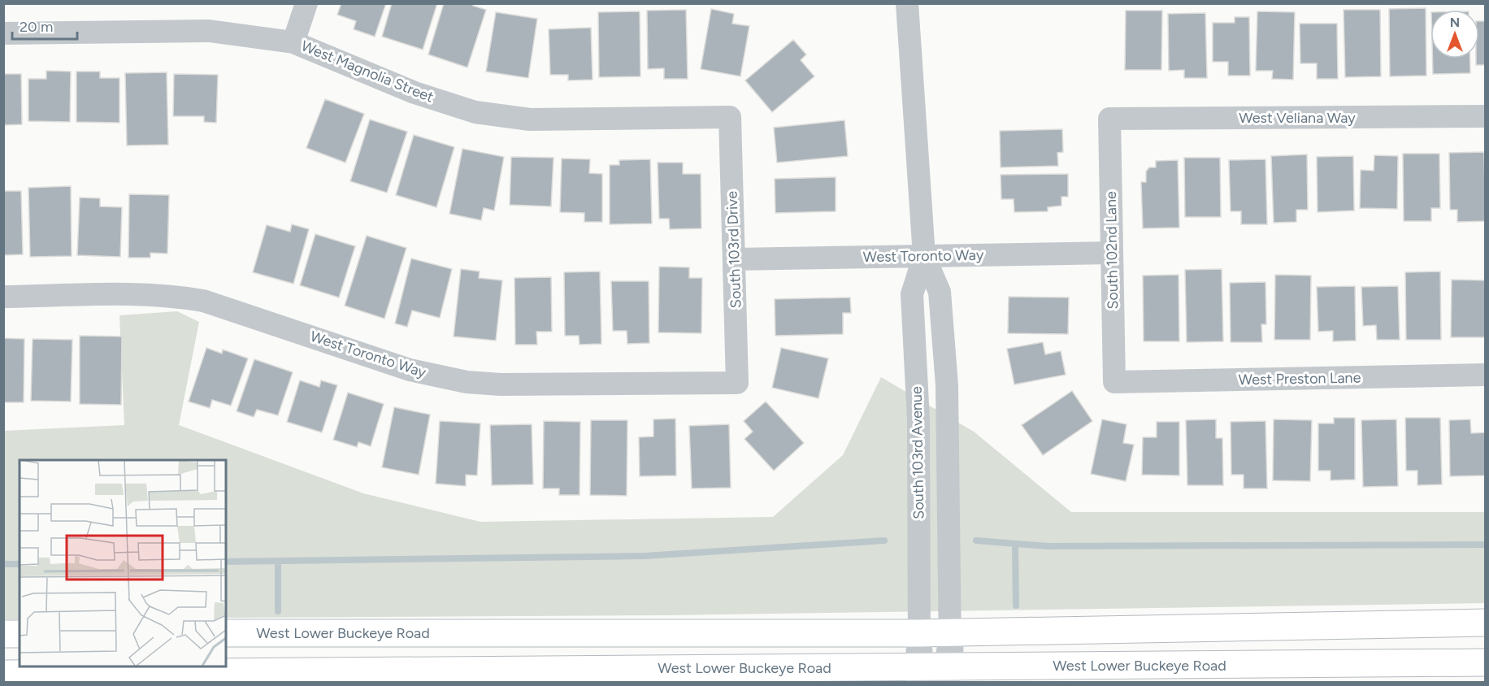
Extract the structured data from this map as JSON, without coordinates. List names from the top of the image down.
{
  "streets": {
    "main road": ["West Lower Buckeye Road"],
    "street": [
      "West Magnolia Street",
      "West Veliana Way",
      "South 103rd Drive",
      "South 102nd Lane",
      "West Toronto Way",
      "West Preston Lane",
      "South 103rd Avenue"
    ]
  },
  "crossings": [
    ["West Magnolia Street", "South 103rd Drive"],
    ["West Veliana Way", "South 102nd Lane"],
    ["South 103rd Drive", "West Toronto Way"],
    ["South 102nd Lane", "West Toronto Way"],
    ["South 102nd Lane", "West Preston Lane"],
    ["West Toronto Way", "South 103rd Avenue"],
    ["South 103rd Avenue", "West Lower Buckeye Road"]
  ],
  "scale_bar": "20 m",
  "north": "top"
}
